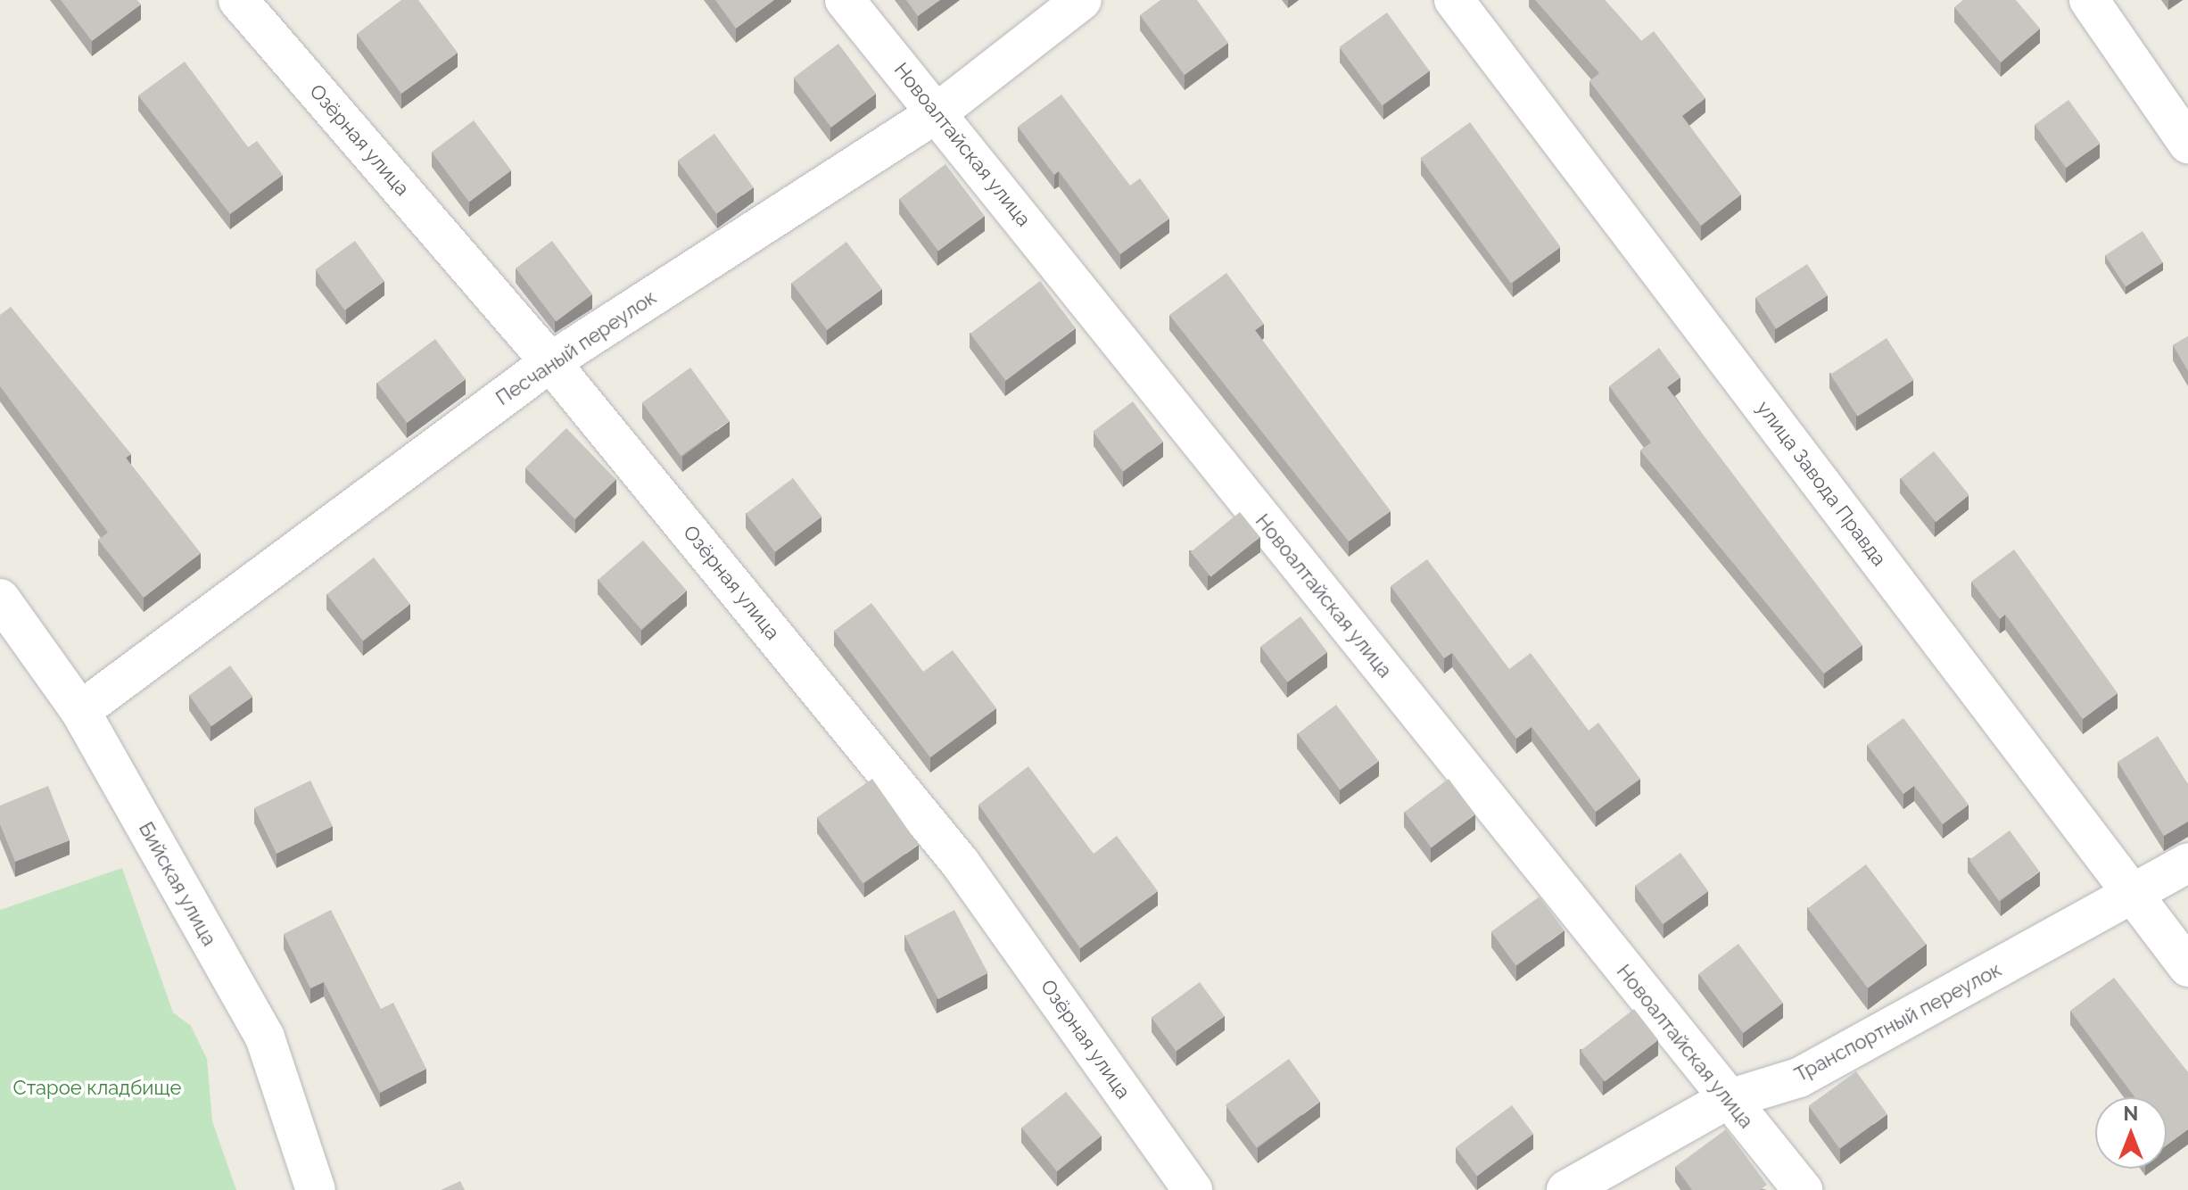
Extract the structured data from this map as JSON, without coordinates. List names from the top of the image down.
{
  "streets": {
    "street": [
      "Озёрная улица",
      "Новоалтайская улица",
      "Песчаный переулок",
      "улица Завода Правда",
      "Бийская улица",
      "Транспортный переулок"
    ]
  },
  "crossings": [
    ["Озёрная улица", "Песчаный переулок"],
    ["Новоалтайская улица", "Песчаный переулок"],
    ["Новоалтайская улица", "Транспортный переулок"],
    ["Песчаный переулок", "Бийская улица"],
    ["улица Завода Правда", "Транспортный переулок"]
  ],
  "parks": ["Старое кладбище"],
  "north": "top"
}
